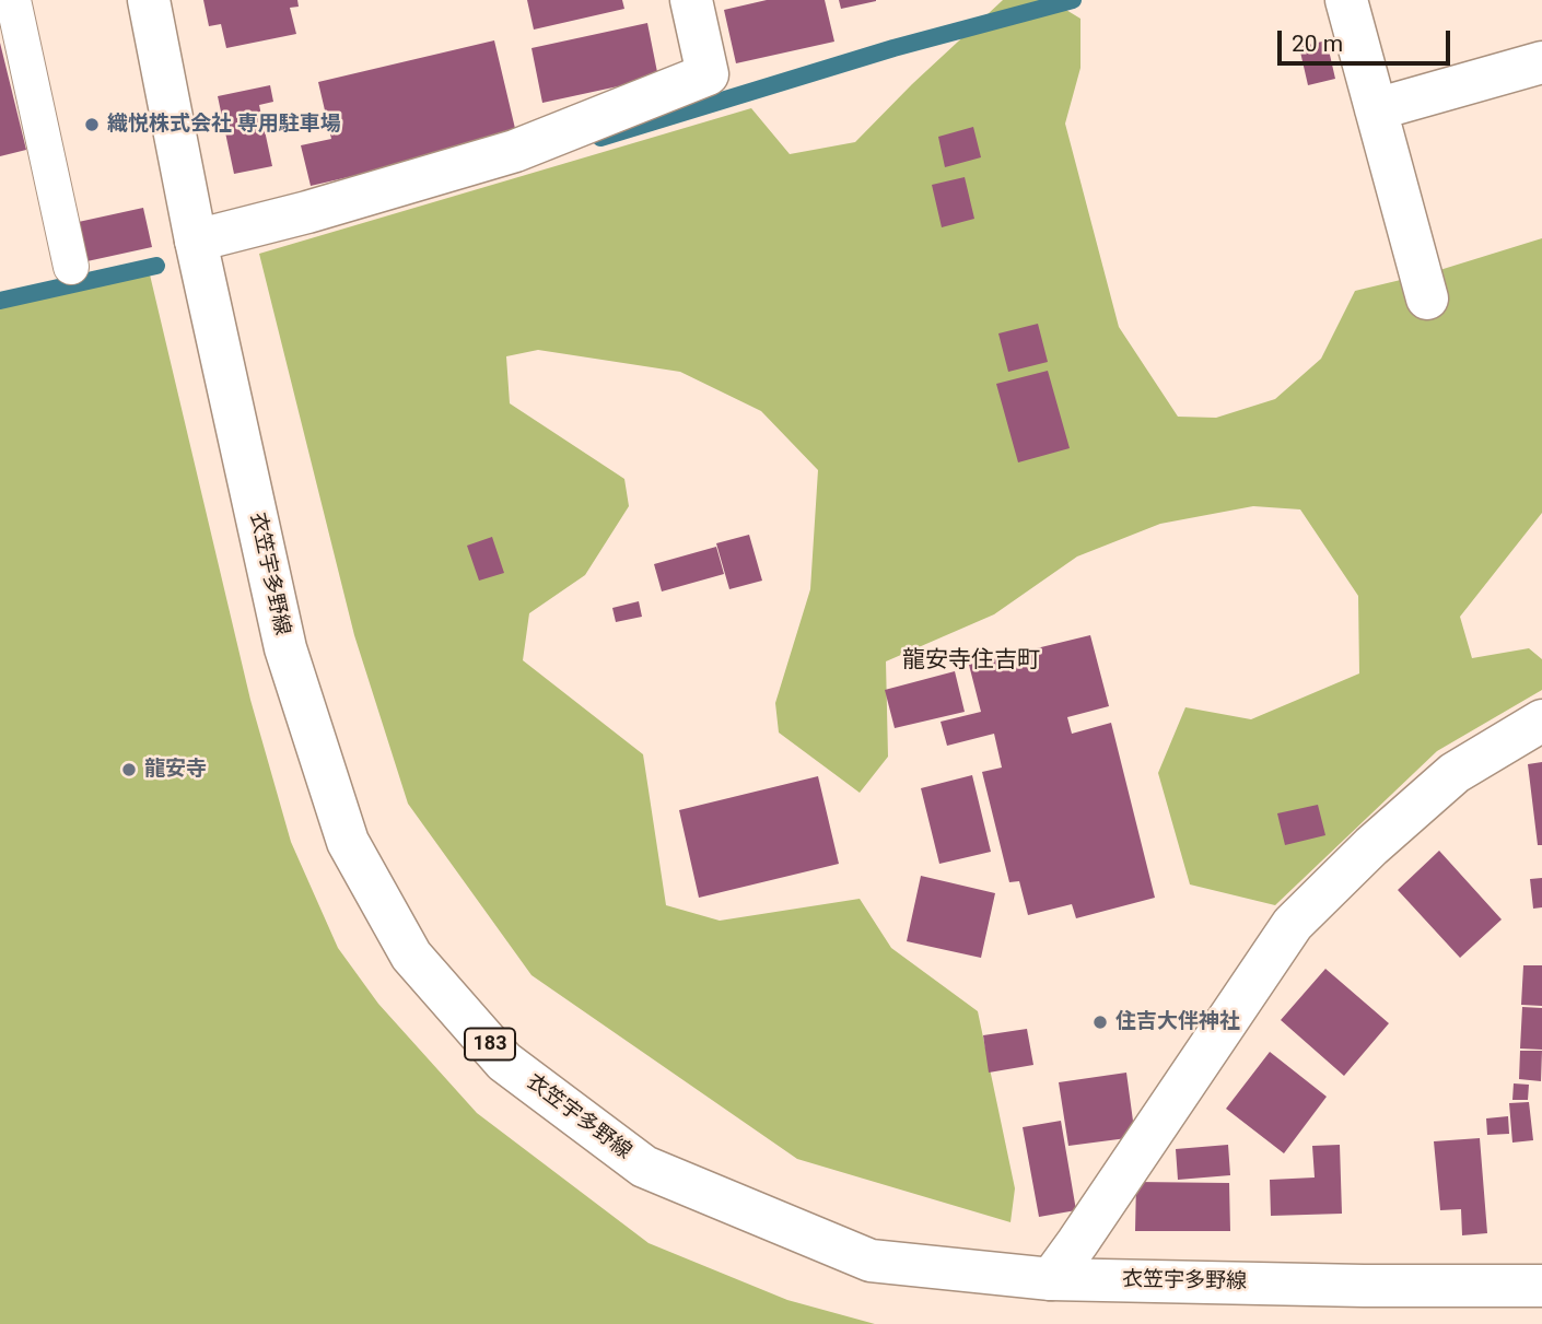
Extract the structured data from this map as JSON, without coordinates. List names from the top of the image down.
{
  "streets": {
    "main road": ["衣笠宇多野線", "183"]
  },
  "districts": ["龍安寺住吉町"],
  "places": ["織悦株式会社 専用駐車場", "龍安寺", "住吉大伴神社"],
  "scale_bar": "20 m"
}
